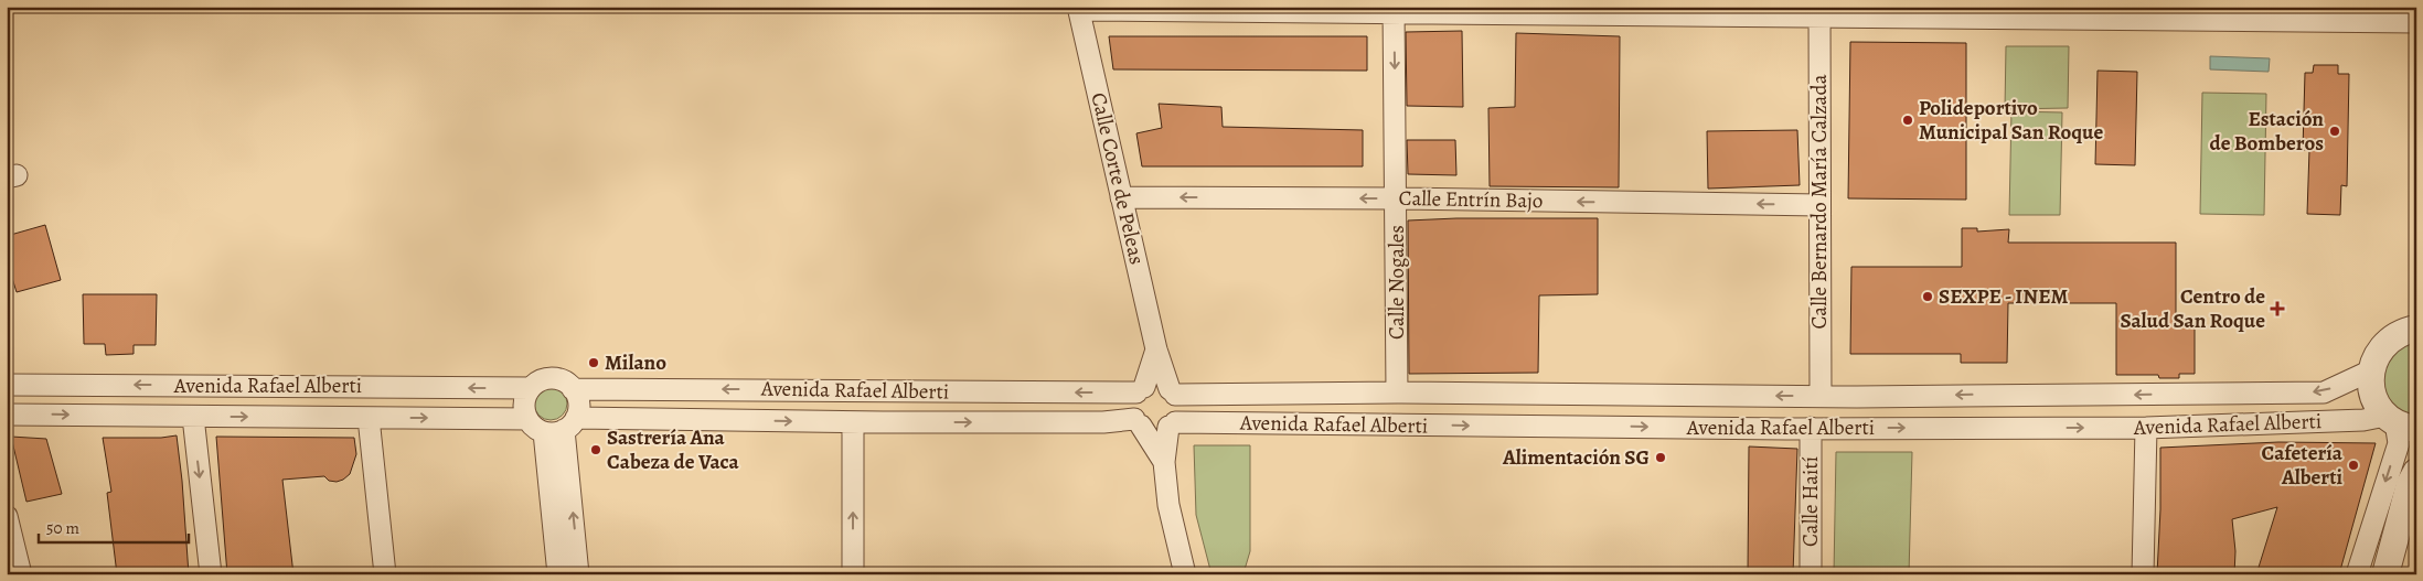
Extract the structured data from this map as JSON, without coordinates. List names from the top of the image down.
{
  "streets": {
    "street": [
      "Calle Corte de Peleas",
      "Calle Entrín Bajo",
      "Calle Bernardo María Calzada",
      "Calle Nogales",
      "Avenida Rafael Alberti",
      "Calle Haití"
    ]
  },
  "crossings": [
    ["Calle Corte de Peleas", "Calle Entrín Bajo"],
    ["Calle Corte de Peleas", "Avenida Rafael Alberti"],
    ["Calle Entrín Bajo", "Calle Bernardo María Calzada"],
    ["Calle Entrín Bajo", "Calle Nogales"],
    ["Calle Bernardo María Calzada", "Avenida Rafael Alberti"],
    ["Calle Nogales", "Avenida Rafael Alberti"],
    ["Avenida Rafael Alberti", "Calle Haití"]
  ],
  "one_way": ["Calle Entrín Bajo", "Calle Nogales"],
  "places": {
    "other": [
      "Polideportivo Municipal San Roque",
      "Estación de Bomberos",
      "SEXPE - INEM",
      "Milano",
      "Sastrería Ana Cabeza de Vaca",
      "Alimentación SG",
      "Cafetería Alberti"
    ],
    "health": ["Centro de Salud San Roque"]
  },
  "scale_bar": "50 m"
}
